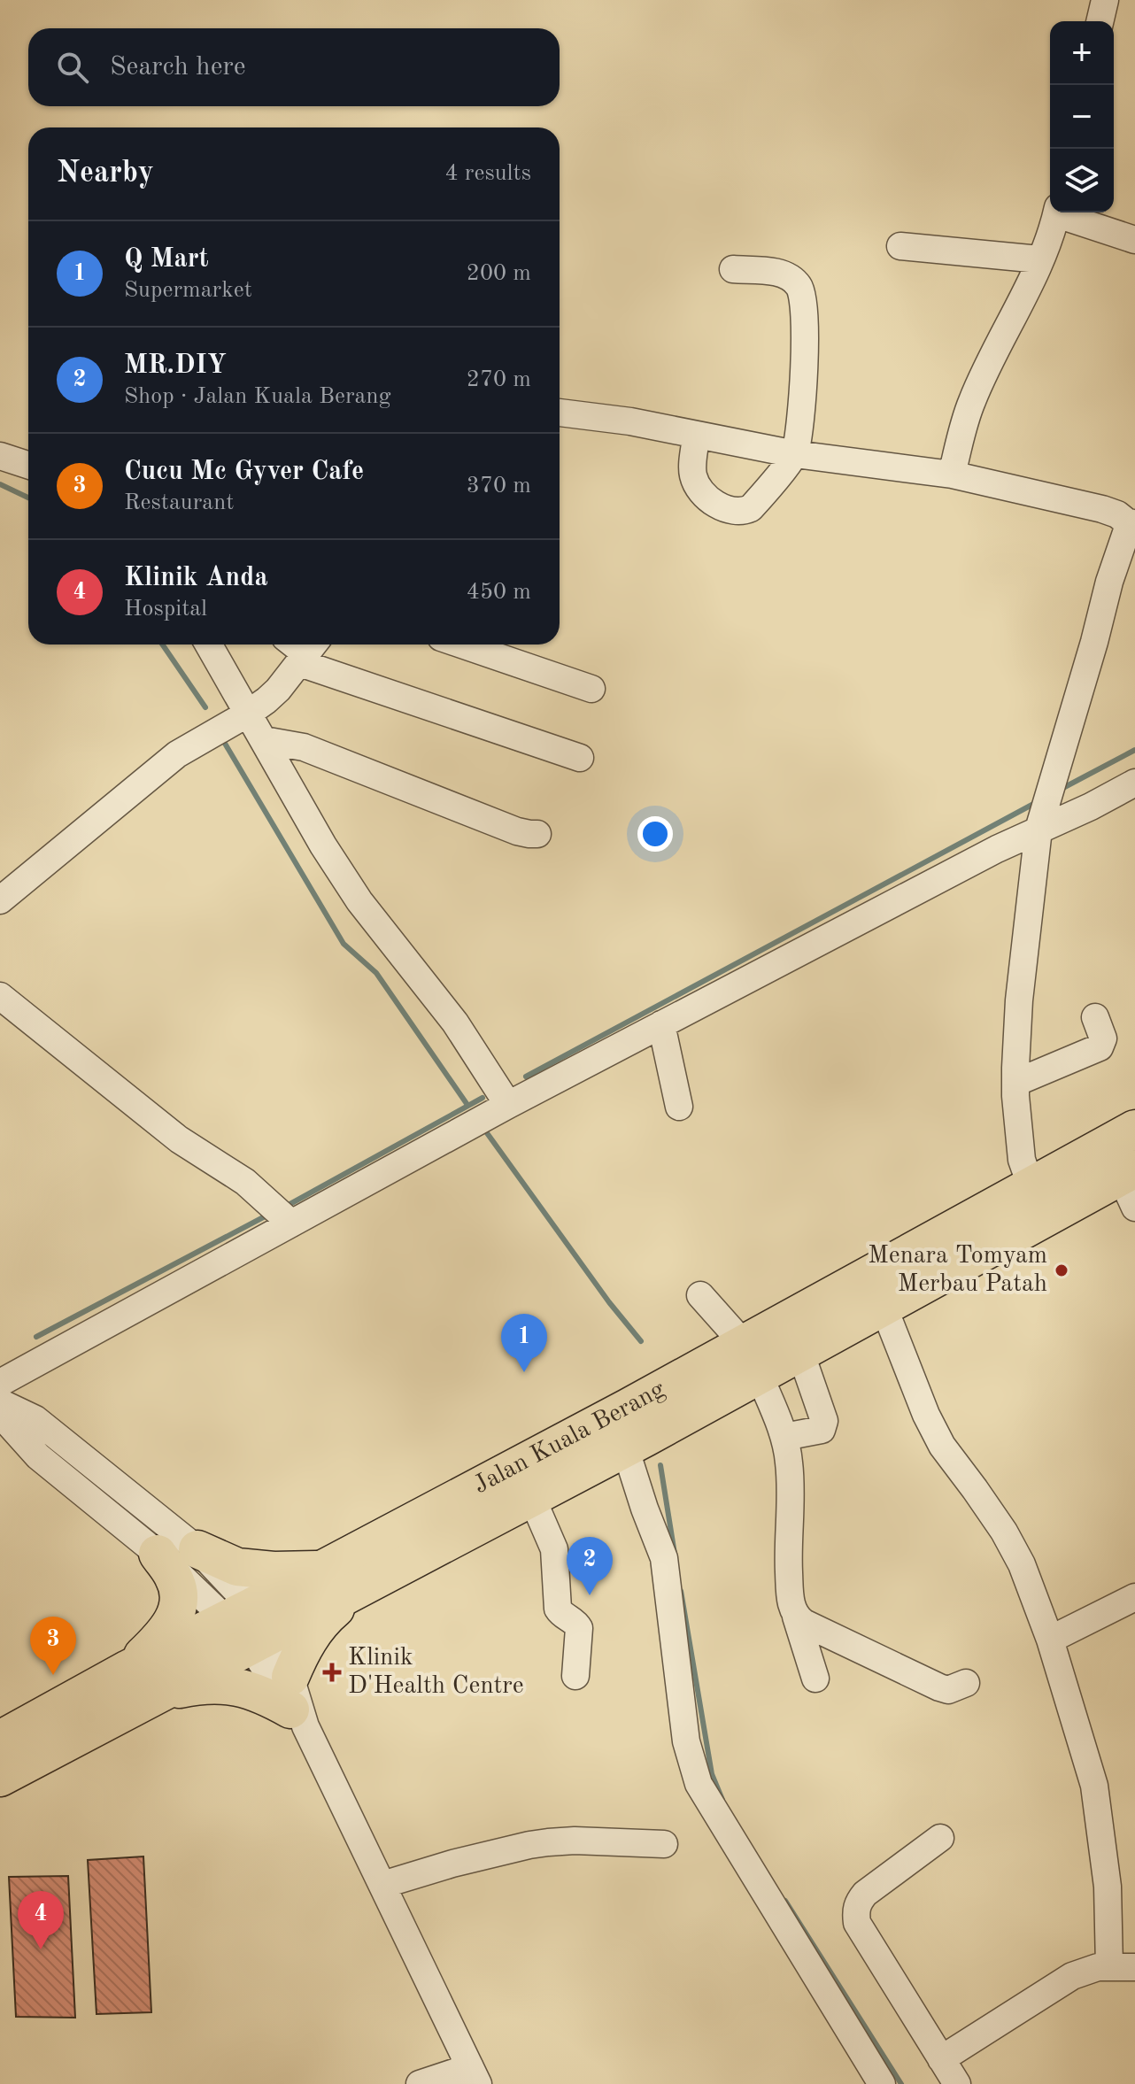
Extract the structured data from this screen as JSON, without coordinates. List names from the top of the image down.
{
  "streets": {
    "highway": ["Jalan Kuala Berang"]
  },
  "places": {
    "other": ["Menara Tomyam Merbau Patah"],
    "health": ["Klinik D'Health Centre"]
  },
  "page": {
    "map_buttons": ["+", "−"],
    "search": "Search here",
    "heading": ["Nearby", "4 results"],
    "list": [
      {
        "mark": "1",
        "name": "Q Mart",
        "note": "Supermarket",
        "value": "200 m"
      },
      {
        "mark": "2",
        "name": "MR.DIY",
        "note": "Shop · Jalan Kuala Berang",
        "value": "270 m"
      },
      {
        "mark": "3",
        "name": "Cucu Mc Gyver Cafe",
        "note": "Restaurant",
        "value": "370 m"
      },
      {
        "mark": "4",
        "name": "Klinik Anda",
        "note": "Hospital",
        "value": "450 m"
      }
    ],
    "pins": [
      "1",
      "2",
      "3",
      "4"
    ]
  }
}
